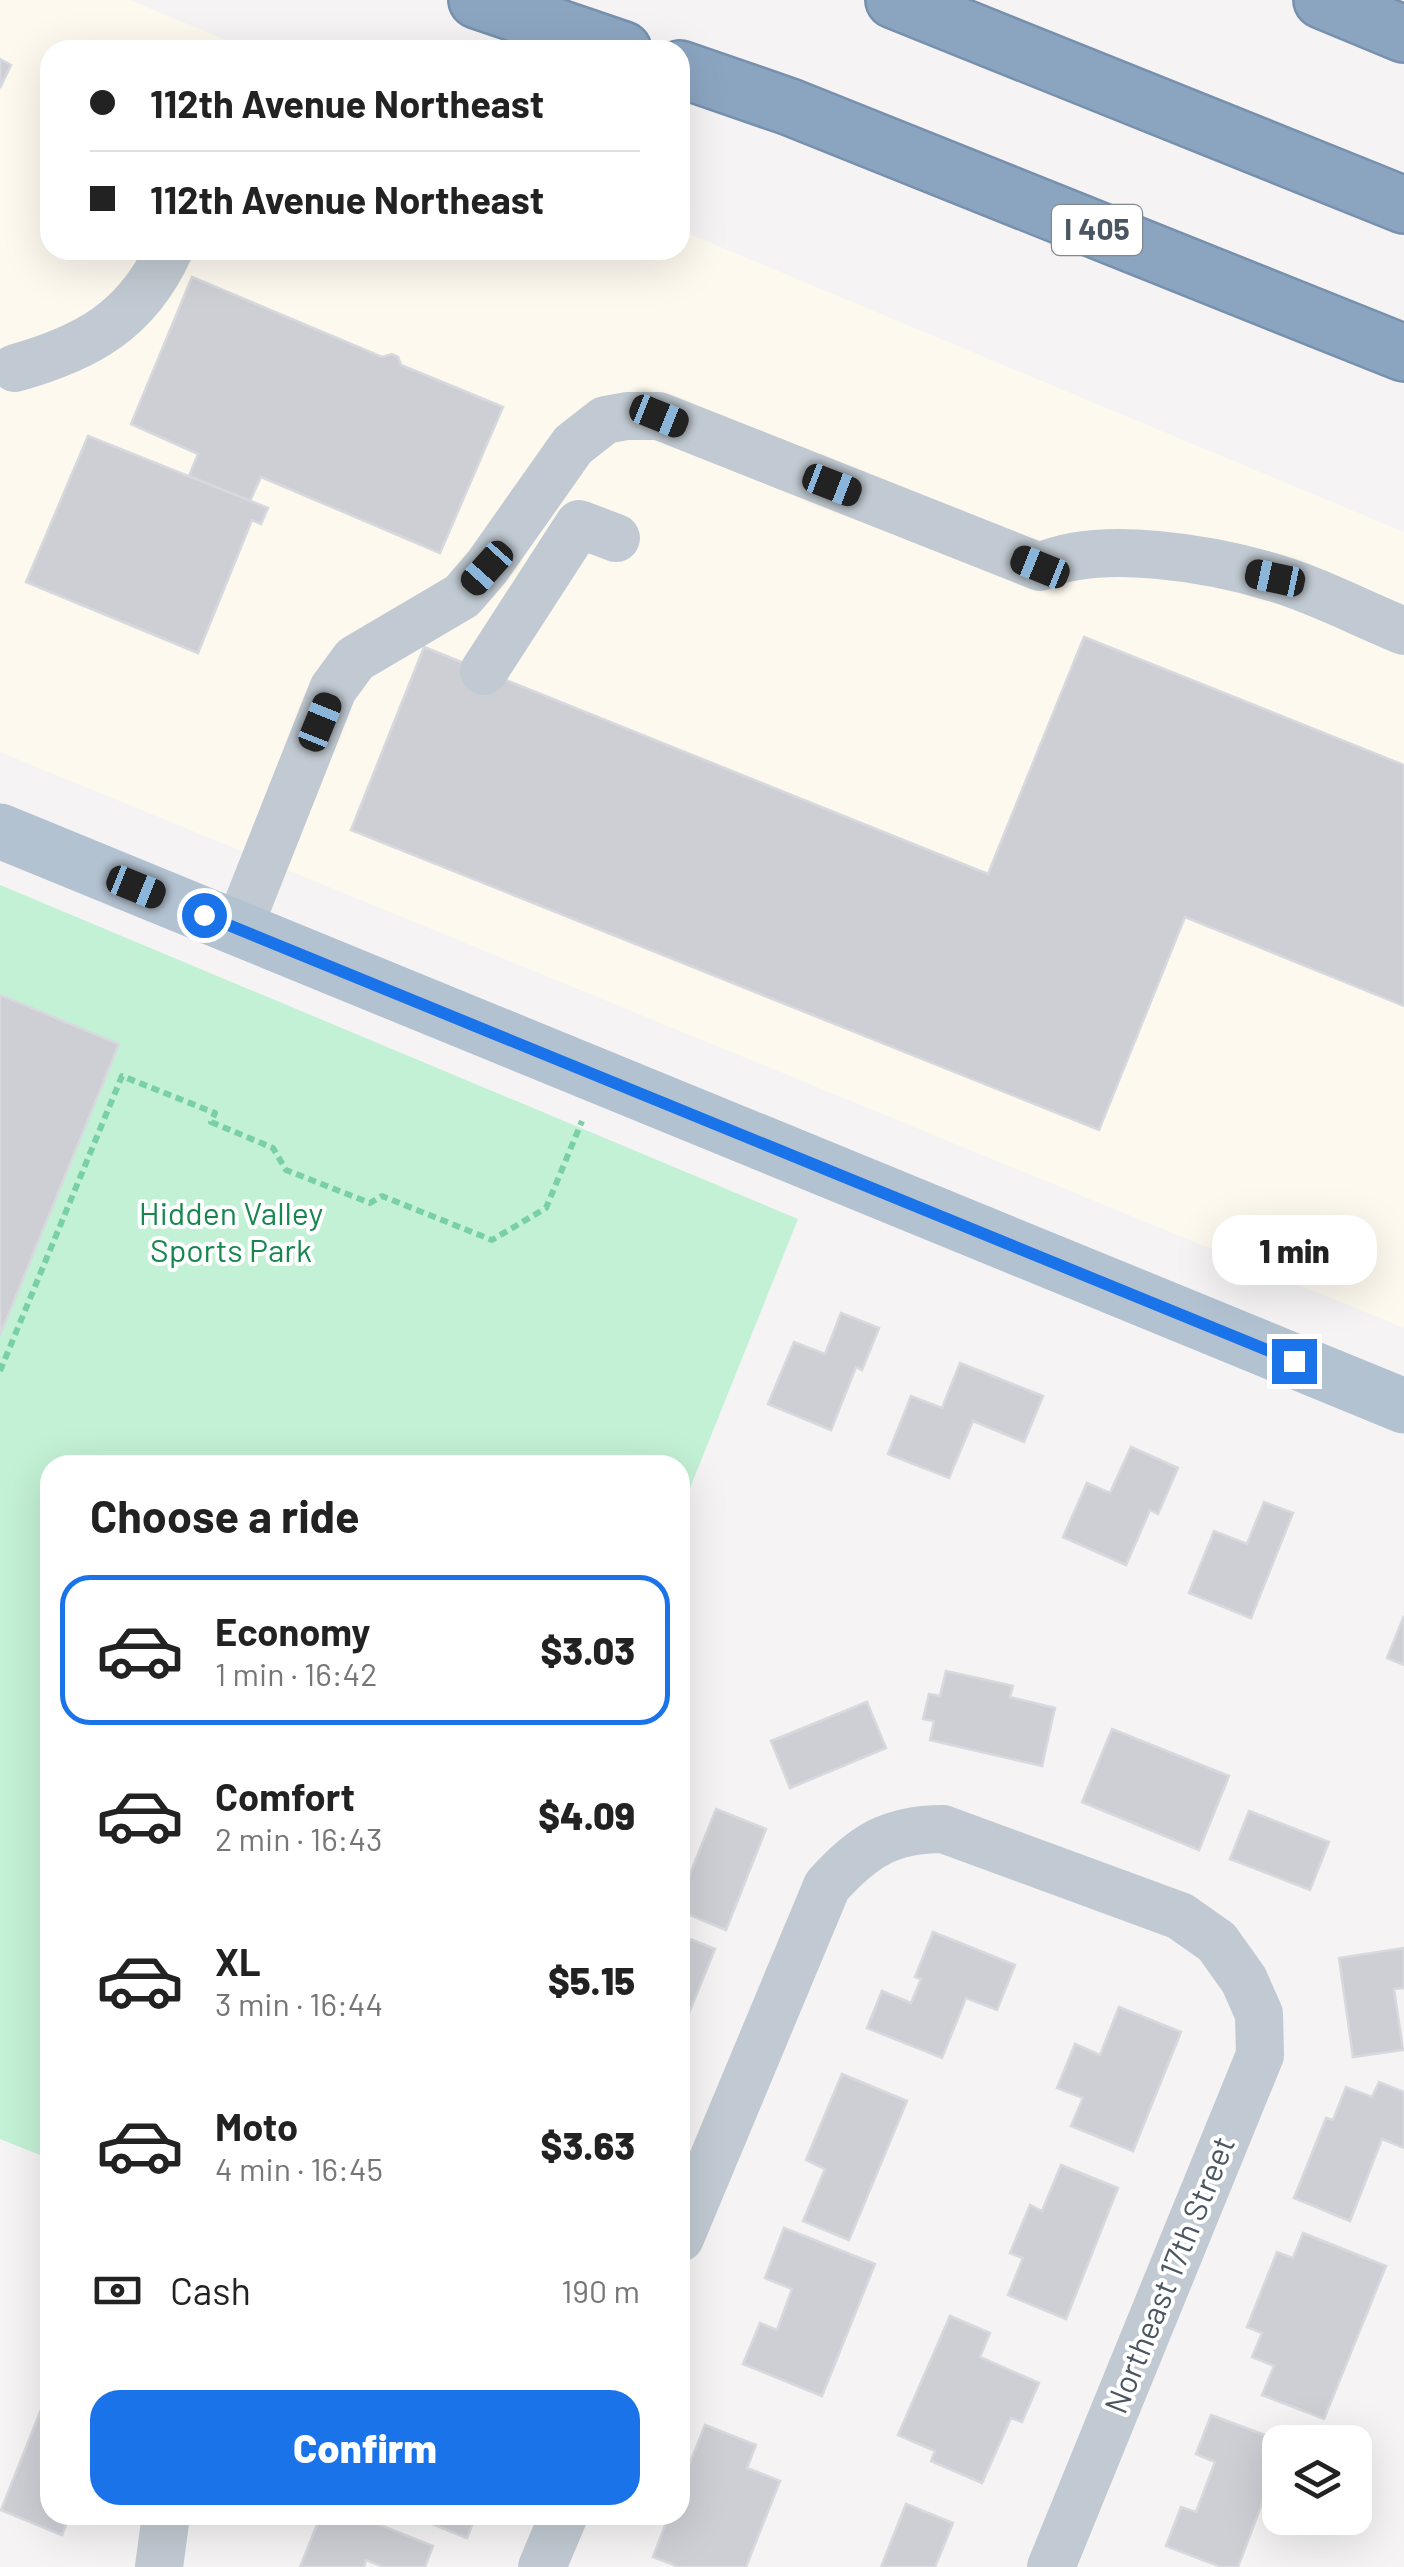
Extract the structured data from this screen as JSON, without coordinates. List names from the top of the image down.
{
  "streets": {
    "highway": ["I 405"],
    "street": ["Northeast 17th Street"]
  },
  "parks": ["Hidden Valley Sports Park"],
  "page": {
    "banner": ["112th Avenue Northeast", "112th Avenue Northeast"],
    "bubble": "1 min",
    "heading": "Choose a ride",
    "list": [
      {
        "name": "Economy",
        "note": "1 min · 16:42",
        "value": "$3.03"
      },
      {
        "name": "Comfort",
        "note": "2 min · 16:43",
        "value": "$4.09"
      },
      {
        "name": "XL",
        "note": "3 min · 16:44",
        "value": "$5.15"
      },
      {
        "name": "Moto",
        "note": "4 min · 16:45",
        "value": "$3.63"
      }
    ],
    "pay": ["Cash", "190 m"],
    "buttons": "Confirm"
  }
}
